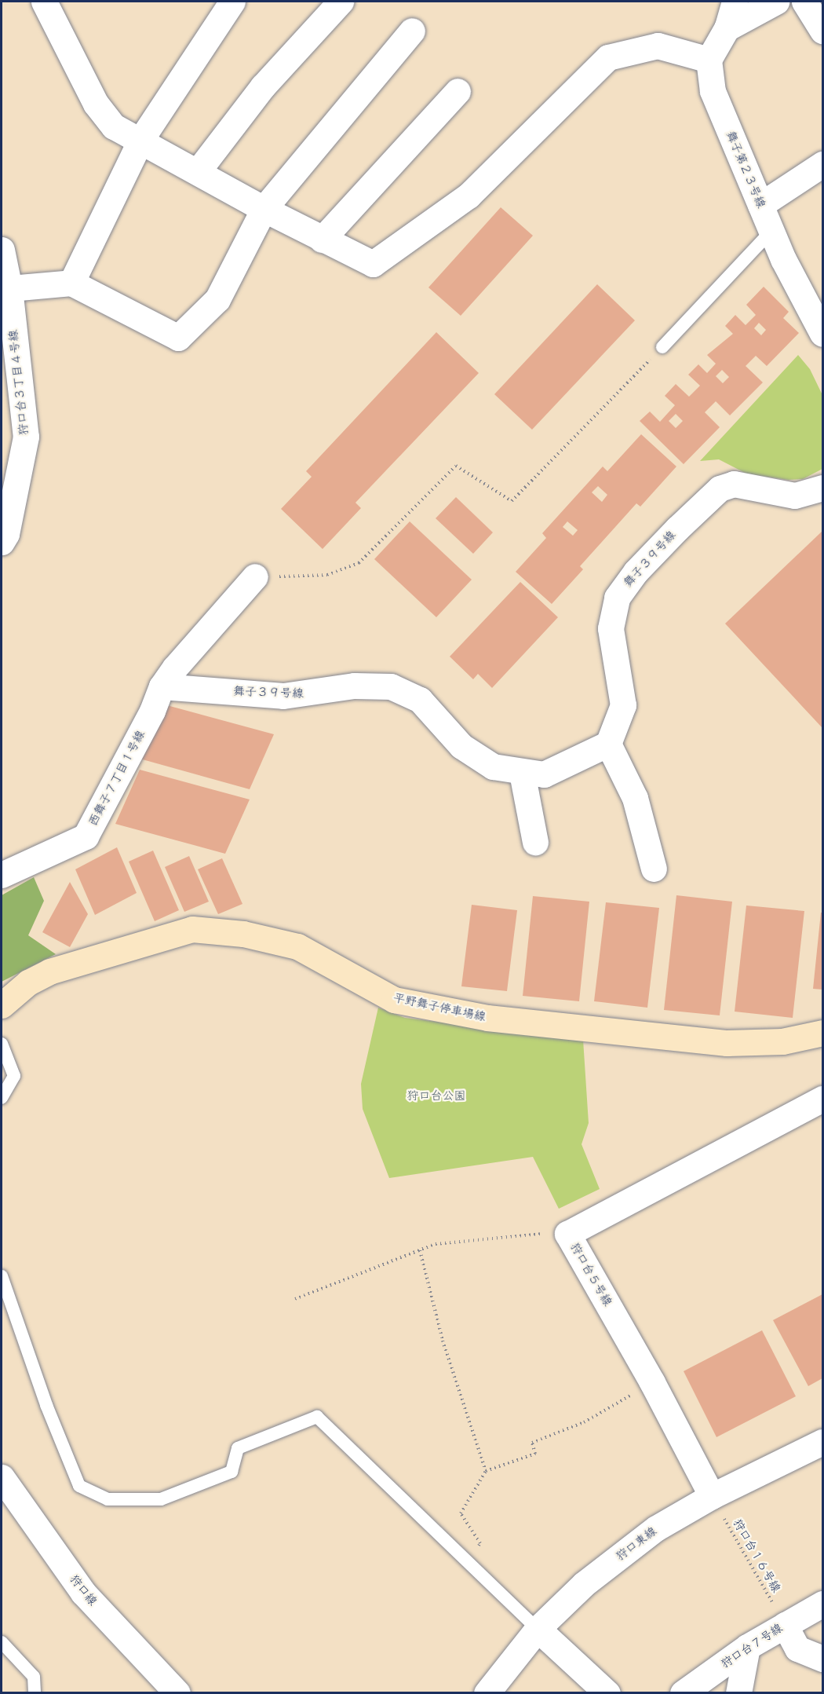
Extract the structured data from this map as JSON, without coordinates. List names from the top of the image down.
{
  "streets": {
    "main road": ["平野舞子停車場線"],
    "street": [
      "舞子第２３号線",
      "狩口台３丁目４号線",
      "舞子３９号線",
      "西舞子７丁目１号線",
      "狩口台５号線",
      "狩口東線",
      "狩口線",
      "狩口台７号線"
    ],
    "path": ["狩口台１６号線"]
  },
  "crossings": [
    ["舞子３９号線", "西舞子７丁目１号線"],
    ["狩口台５号線", "狩口東線"],
    ["狩口台５号線", "狩口台１６号線"],
    ["狩口東線", "狩口台１６号線"],
    ["狩口台１６号線", "狩口台７号線"]
  ],
  "parks": ["狩口台公園"]
}
